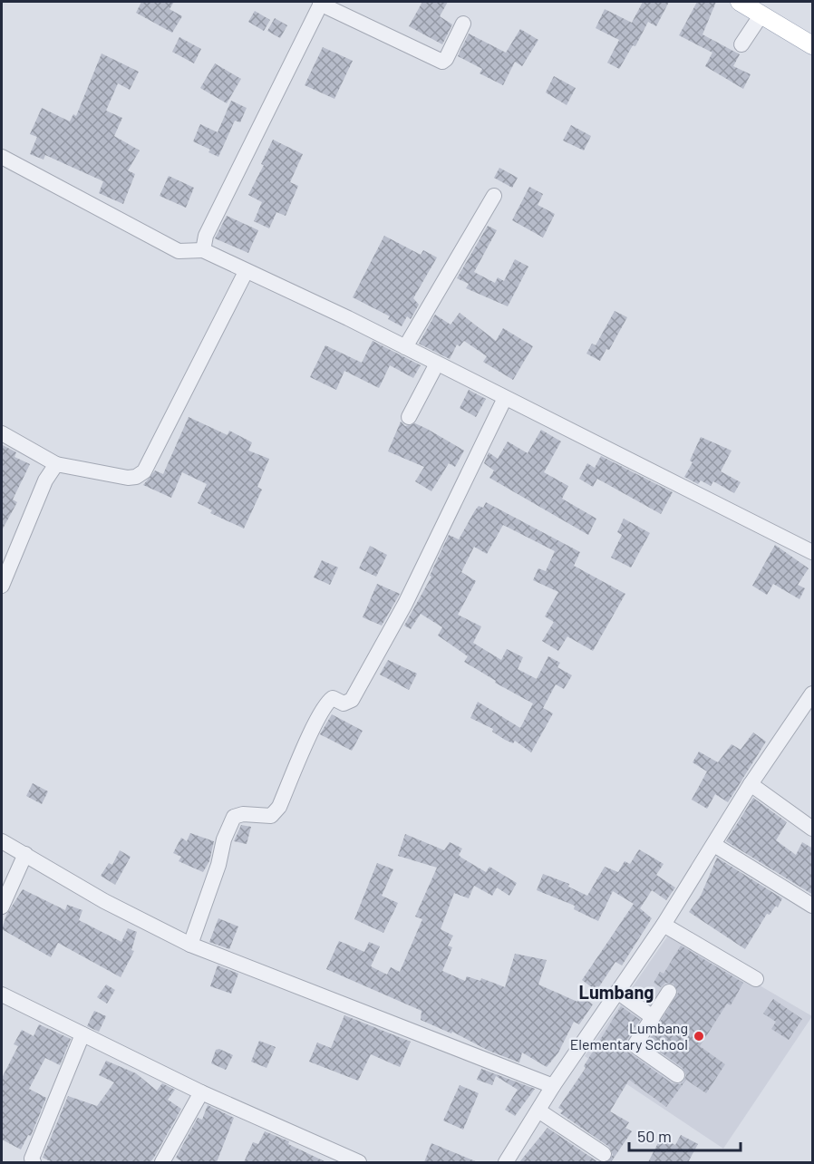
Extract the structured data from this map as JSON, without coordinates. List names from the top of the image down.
{
  "districts": ["Lumbang"],
  "places": ["Lumbang Elementary School"],
  "scale_bar": "50 m"
}
